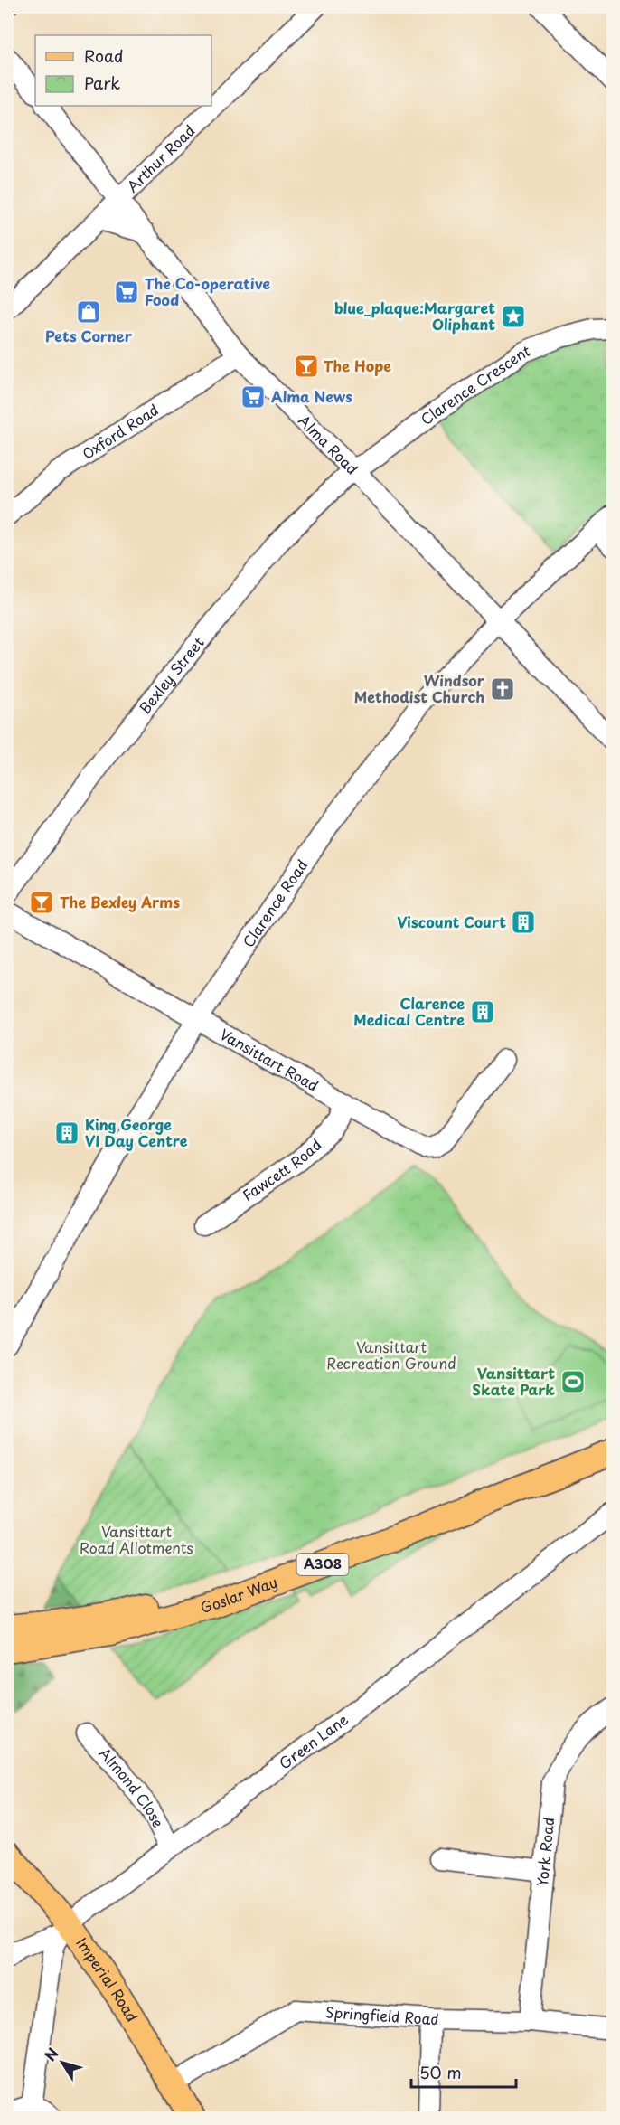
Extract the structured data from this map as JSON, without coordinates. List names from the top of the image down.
{
  "streets": {
    "main road": ["A308", "Goslar Way", "Imperial Road"],
    "street": [
      "Arthur Road",
      "Clarence Crescent",
      "Oxford Road",
      "Alma Road",
      "Bexley Street",
      "Clarence Road",
      "Vansittart Road",
      "Fawcett Road",
      "Green Lane",
      "Almond Close",
      "York Road",
      "Springfield Road"
    ]
  },
  "crossings": [
    ["Arthur Road", "Alma Road"],
    ["Clarence Crescent", "Alma Road"],
    ["Clarence Crescent", "Bexley Street"],
    ["Oxford Road", "Alma Road"],
    ["Alma Road", "Bexley Street"],
    ["Alma Road", "Clarence Road"],
    ["Clarence Road", "Vansittart Road"],
    ["Vansittart Road", "Fawcett Road"],
    ["Green Lane", "Almond Close"],
    ["Green Lane", "Imperial Road"],
    ["York Road", "Springfield Road"],
    ["Imperial Road", "Springfield Road"]
  ],
  "parks": ["Vansittart Recreation Ground", "Vansittart Road Allotments"],
  "places": {
    "supermarket": ["The Co-operative Food", "Alma News"],
    "shop": ["Pets Corner"],
    "place": ["blue_plaque:Margaret Oliphant"],
    "bar": ["The Hope", "The Bexley Arms"],
    "church": ["Windsor Methodist Church"],
    "building": ["Viscount Court", "Clarence Medical Centre", "King George VI Day Centre"],
    "sports": ["Vansittart Skate Park"]
  },
  "legend": ["Road", "Park"],
  "scale_bar": "50 m",
  "north": "top left"
}
